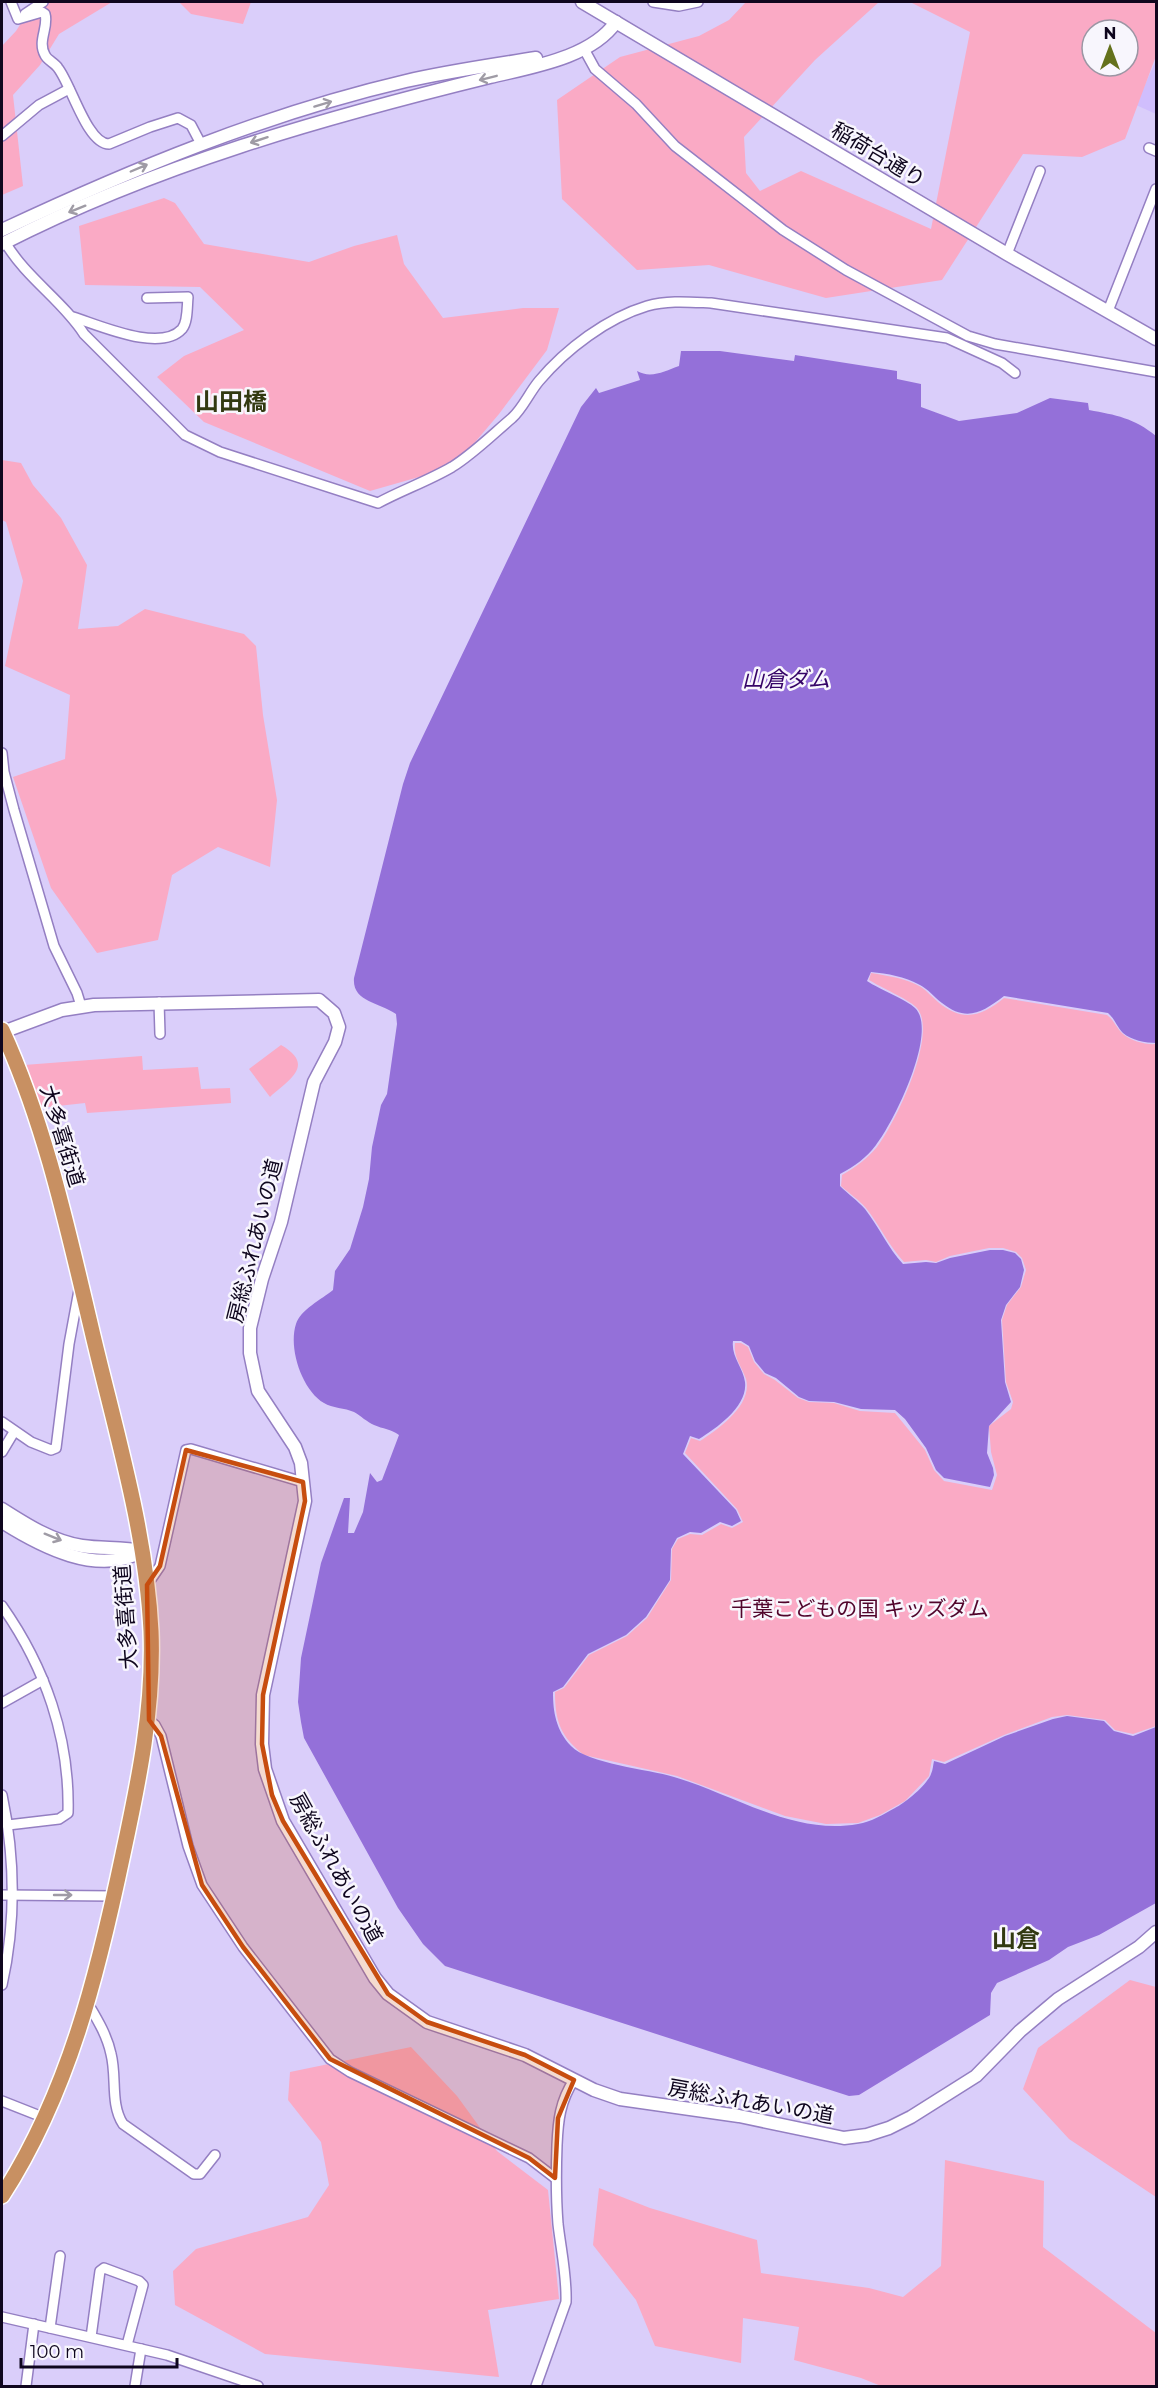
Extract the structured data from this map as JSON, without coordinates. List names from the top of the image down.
{
  "streets": {
    "highway": ["大多喜街道"],
    "street": ["稲荷台通り", "房総ふれあいの道"]
  },
  "crossings": [
    ["大多喜街道", "房総ふれあいの道"]
  ],
  "districts": ["山田橋", "山倉"],
  "water": ["山倉ダム"],
  "parks": ["千葉こどもの国 キッズダム"],
  "scale_bar": "100 m",
  "north": "top"
}
